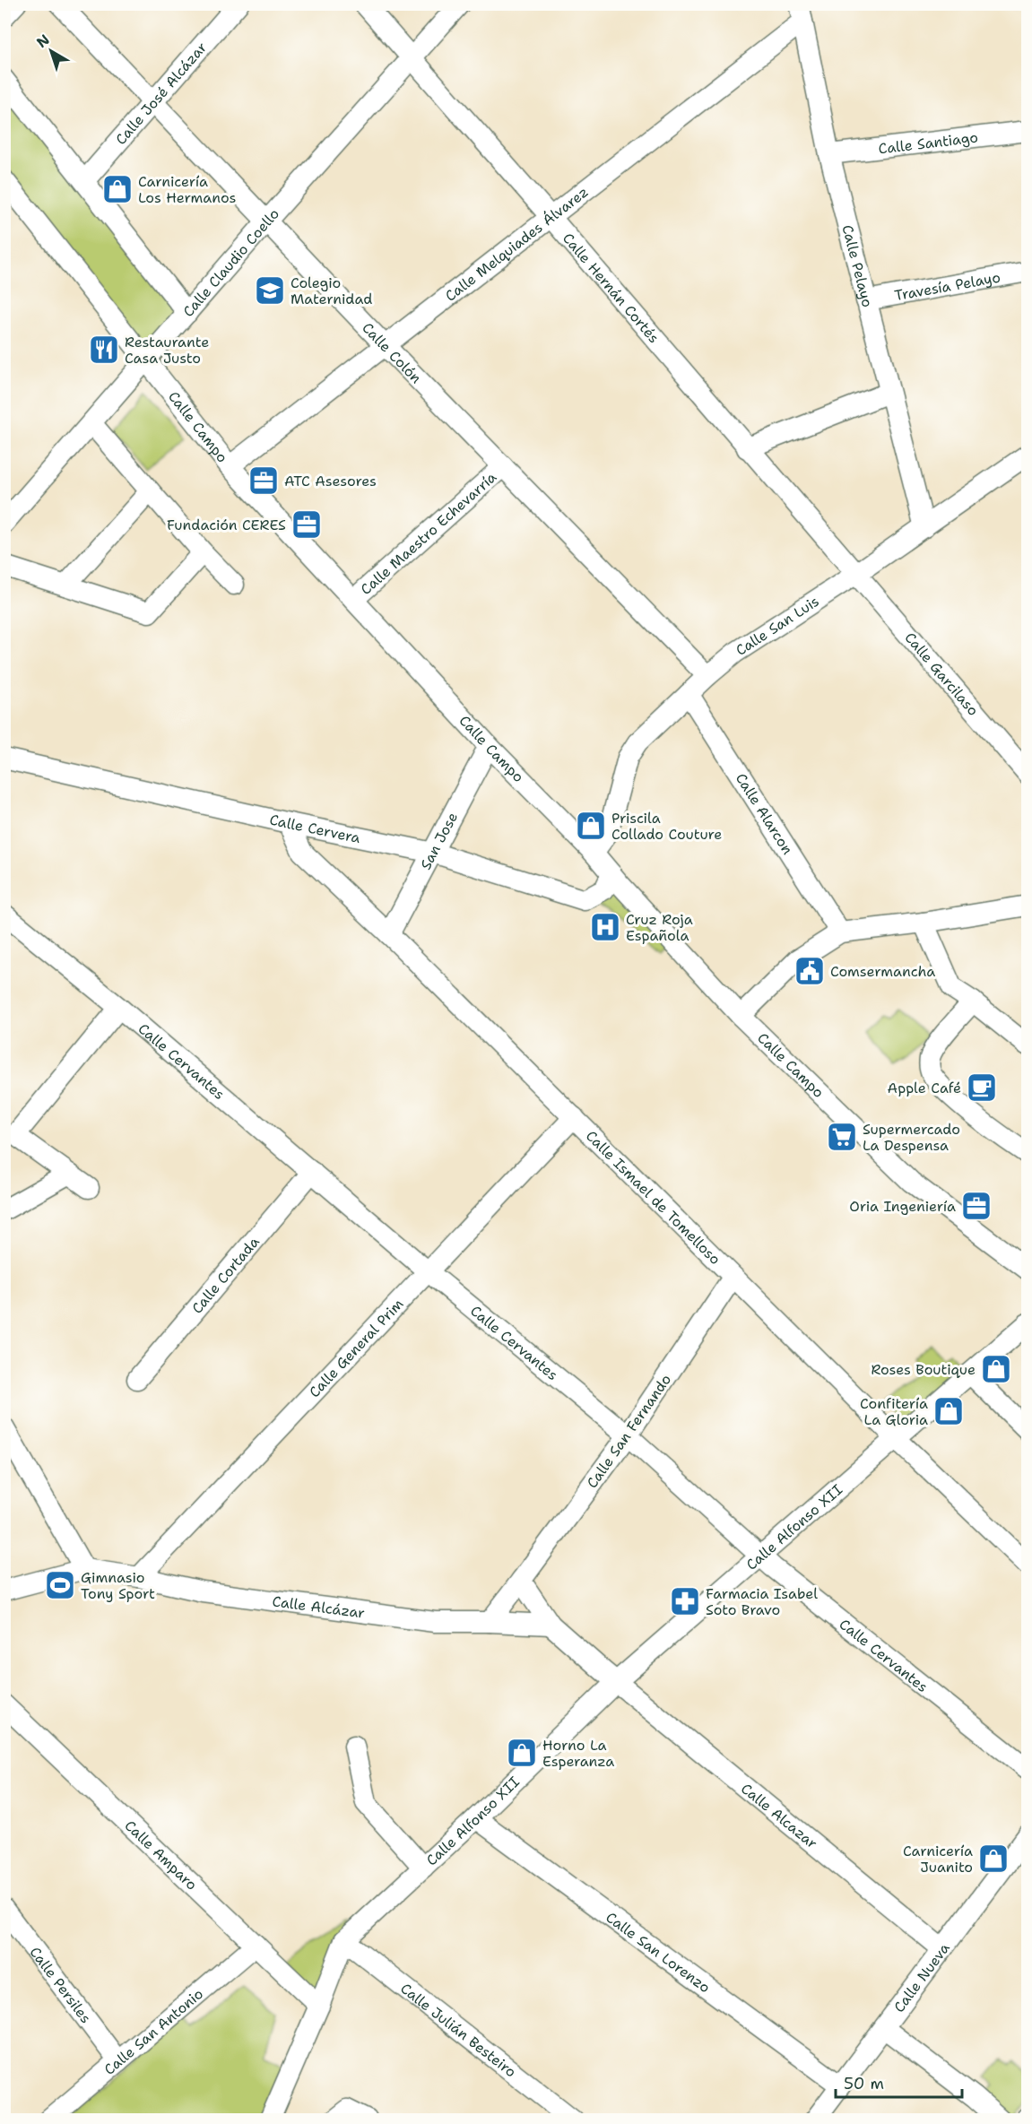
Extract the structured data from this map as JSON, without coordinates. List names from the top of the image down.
{
  "streets": {
    "street": [
      "Calle José Alcázar",
      "Calle Santiago",
      "Calle Melquiades Álvarez",
      "Calle Claudio Coello",
      "Calle Pelayo",
      "Travesía Pelayo",
      "Calle Hernán Cortés",
      "Calle Colón",
      "Calle Campo",
      "Calle Maestro Echevarría",
      "Calle San Luis",
      "Calle Garcilaso",
      "Calle Alarcon",
      "Calle Cervera",
      "San Jose",
      "Calle Cervantes",
      "Calle Ismael de Tomelloso",
      "Calle Cortada",
      "Calle General Prim",
      "Calle San Fernando",
      "Calle Alfonso XII",
      "Calle Alcázar",
      "Calle Alcazar",
      "Calle Amparo",
      "Calle San Lorenzo",
      "Calle Nueva",
      "Calle Persiles",
      "Calle Julián Besteiro",
      "Calle San Antonio"
    ]
  },
  "crossings": [
    ["Calle José Alcázar", "Calle Colón"],
    ["Calle Santiago", "Calle Pelayo"],
    ["Calle Melquiades Álvarez", "Calle Pelayo"],
    ["Calle Melquiades Álvarez", "Calle Hernán Cortés"],
    ["Calle Melquiades Álvarez", "Calle Colón"],
    ["Calle Melquiades Álvarez", "Calle Campo"],
    ["Calle Claudio Coello", "Calle Hernán Cortés"],
    ["Calle Claudio Coello", "Calle Colón"],
    ["Calle Claudio Coello", "Calle Campo"],
    ["Calle Pelayo", "Travesía Pelayo"],
    ["Calle Pelayo", "Calle San Luis"],
    ["Calle Hernán Cortés", "Calle San Luis"],
    ["Calle Hernán Cortés", "Calle Garcilaso"],
    ["Calle Colón", "Calle Maestro Echevarría"],
    ["Calle Colón", "Calle San Luis"],
    ["Calle Campo", "Calle Maestro Echevarría"],
    ["Calle Campo", "Calle San Luis"],
    ["Calle Campo", "Calle Cervera"],
    ["Calle Campo", "San Jose"],
    ["Calle San Luis", "Calle Garcilaso"],
    ["Calle San Luis", "Calle Alarcon"],
    ["Calle Cervera", "San Jose"],
    ["Calle Cervera", "Calle Ismael de Tomelloso"],
    ["San Jose", "Calle Ismael de Tomelloso"],
    ["Calle Cervantes", "Calle Cortada"],
    ["Calle Cervantes", "Calle General Prim"],
    ["Calle Cervantes", "Calle San Fernando"],
    ["Calle Cervantes", "Calle Alfonso XII"],
    ["Calle Ismael de Tomelloso", "Calle General Prim"],
    ["Calle Ismael de Tomelloso", "Calle San Fernando"],
    ["Calle Ismael de Tomelloso", "Calle Alfonso XII"],
    ["Calle General Prim", "Calle Alcázar"],
    ["Calle San Fernando", "Calle Alcázar"],
    ["Calle Alfonso XII", "Calle Alcazar"],
    ["Calle Alfonso XII", "Calle Amparo"],
    ["Calle Alfonso XII", "Calle San Lorenzo"],
    ["Calle Alfonso XII", "Calle Julián Besteiro"],
    ["Calle Alcazar", "Calle Nueva"],
    ["Calle Amparo", "Calle San Antonio"],
    ["Calle San Lorenzo", "Calle Nueva"],
    ["Calle Persiles", "Calle San Antonio"]
  ],
  "places": {
    "shop": [
      "Carnicería Los Hermanos",
      "Priscila Collado Couture",
      "Roses Boutique",
      "Confitería La Gloria",
      "Horno La Esperanza",
      "Carnicería Juanito"
    ],
    "school or university": ["Colegio Maternidad"],
    "restaurant": ["Restaurante Casa Justo"],
    "office": ["ATC Asesores", "Fundación CERES", "Oria Ingeniería"],
    "hospital": ["Cruz Roja Española"],
    "public building": ["Comsermancha"],
    "cafe": ["Apple Café"],
    "supermarket": ["Supermercado La Despensa"],
    "sports": ["Gimnasio Tony Sport"],
    "pharmacy": ["Farmacia Isabel Soto Bravo"]
  },
  "scale_bar": "50 m",
  "north": "top left"
}
